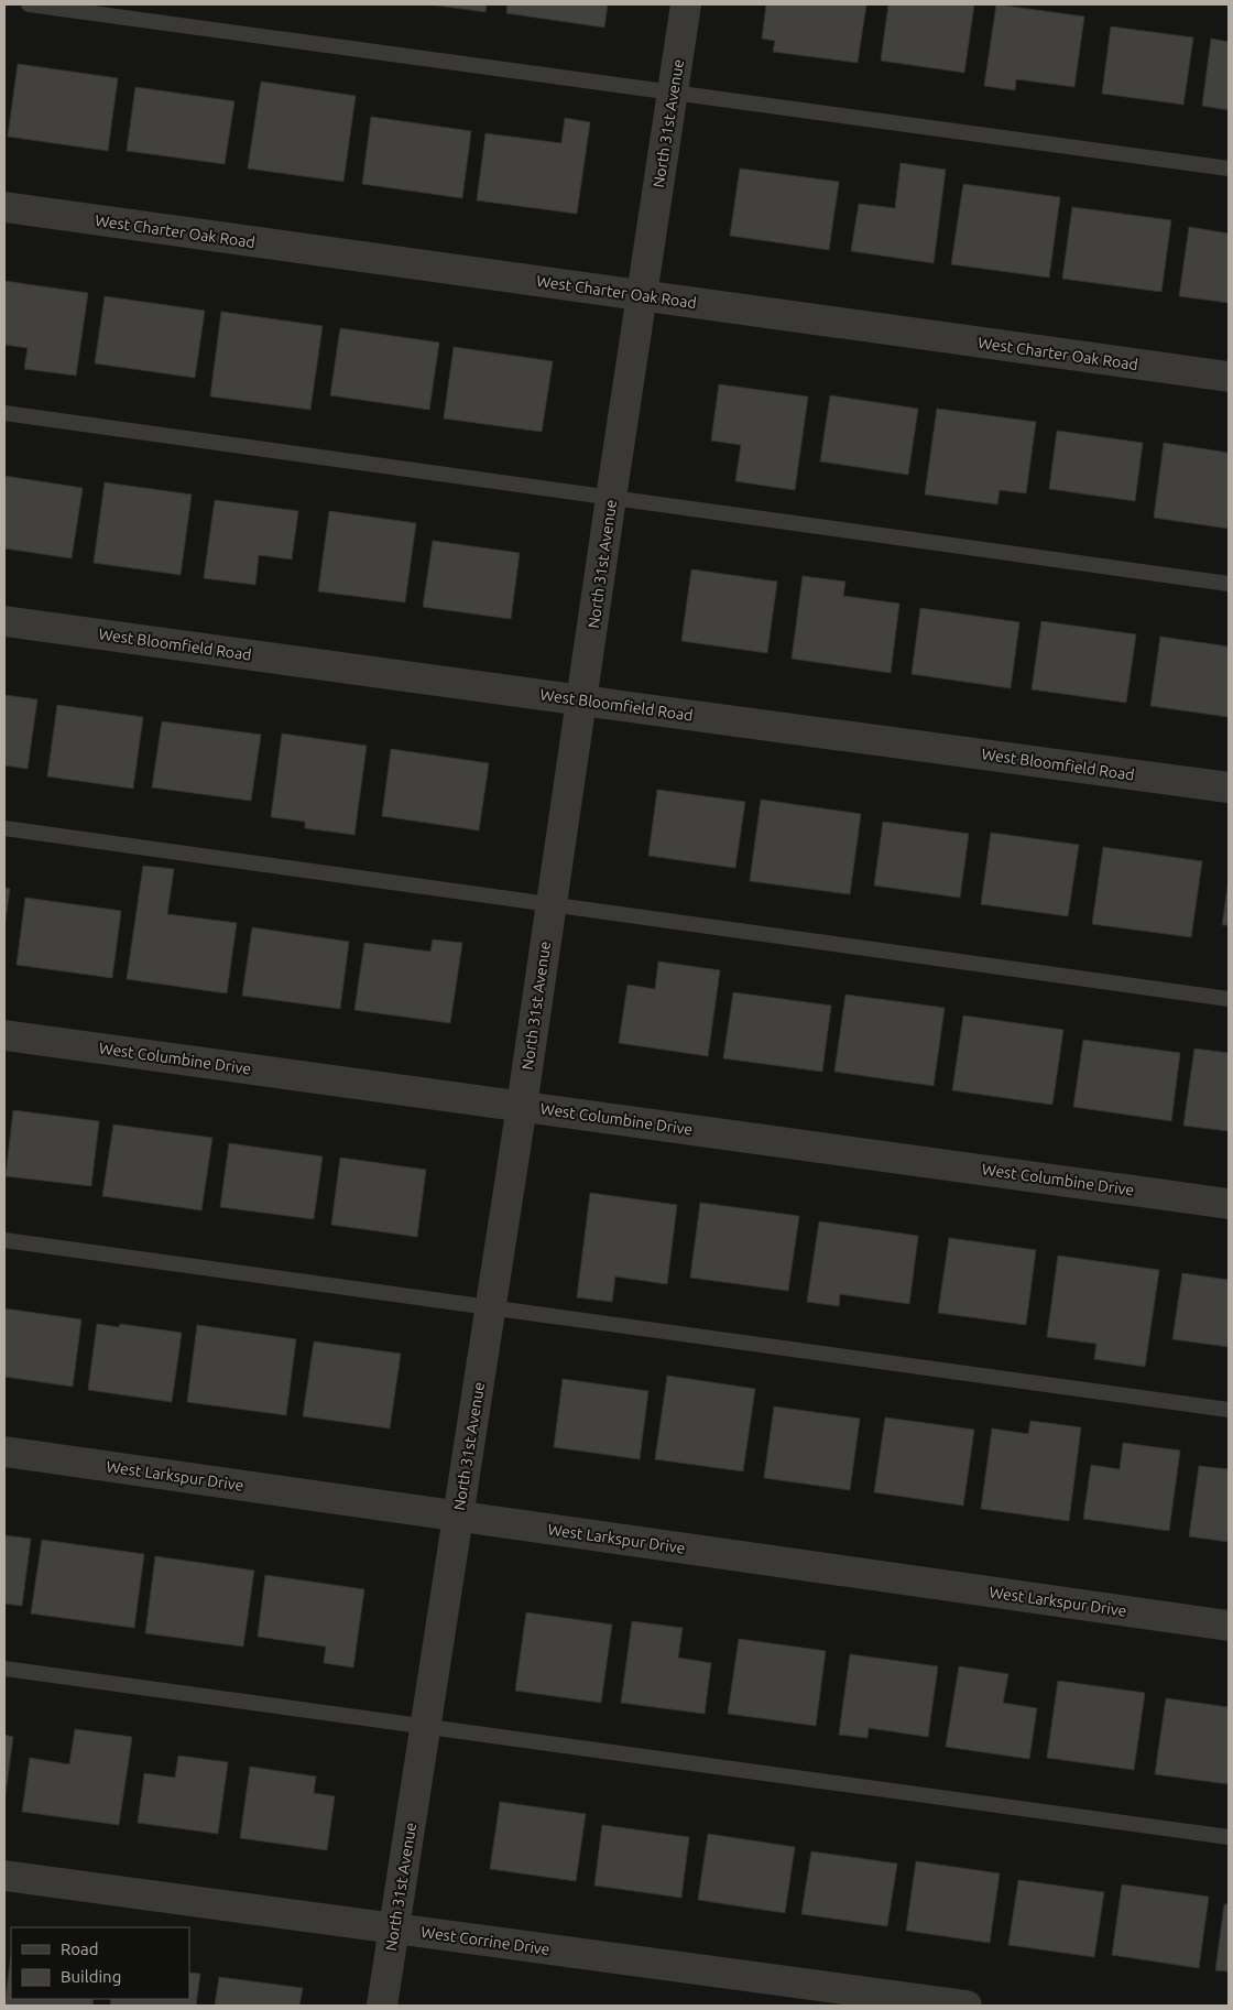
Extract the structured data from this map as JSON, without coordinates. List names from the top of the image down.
{
  "streets": {
    "street": [
      "North 31st Avenue",
      "West Charter Oak Road",
      "West Bloomfield Road",
      "West Columbine Drive",
      "West Larkspur Drive",
      "West Corrine Drive"
    ]
  },
  "crossings": [
    ["North 31st Avenue", "West Charter Oak Road"],
    ["North 31st Avenue", "West Bloomfield Road"],
    ["North 31st Avenue", "West Columbine Drive"],
    ["North 31st Avenue", "West Larkspur Drive"],
    ["North 31st Avenue", "West Corrine Drive"]
  ],
  "legend": ["Road", "Building"]
}
